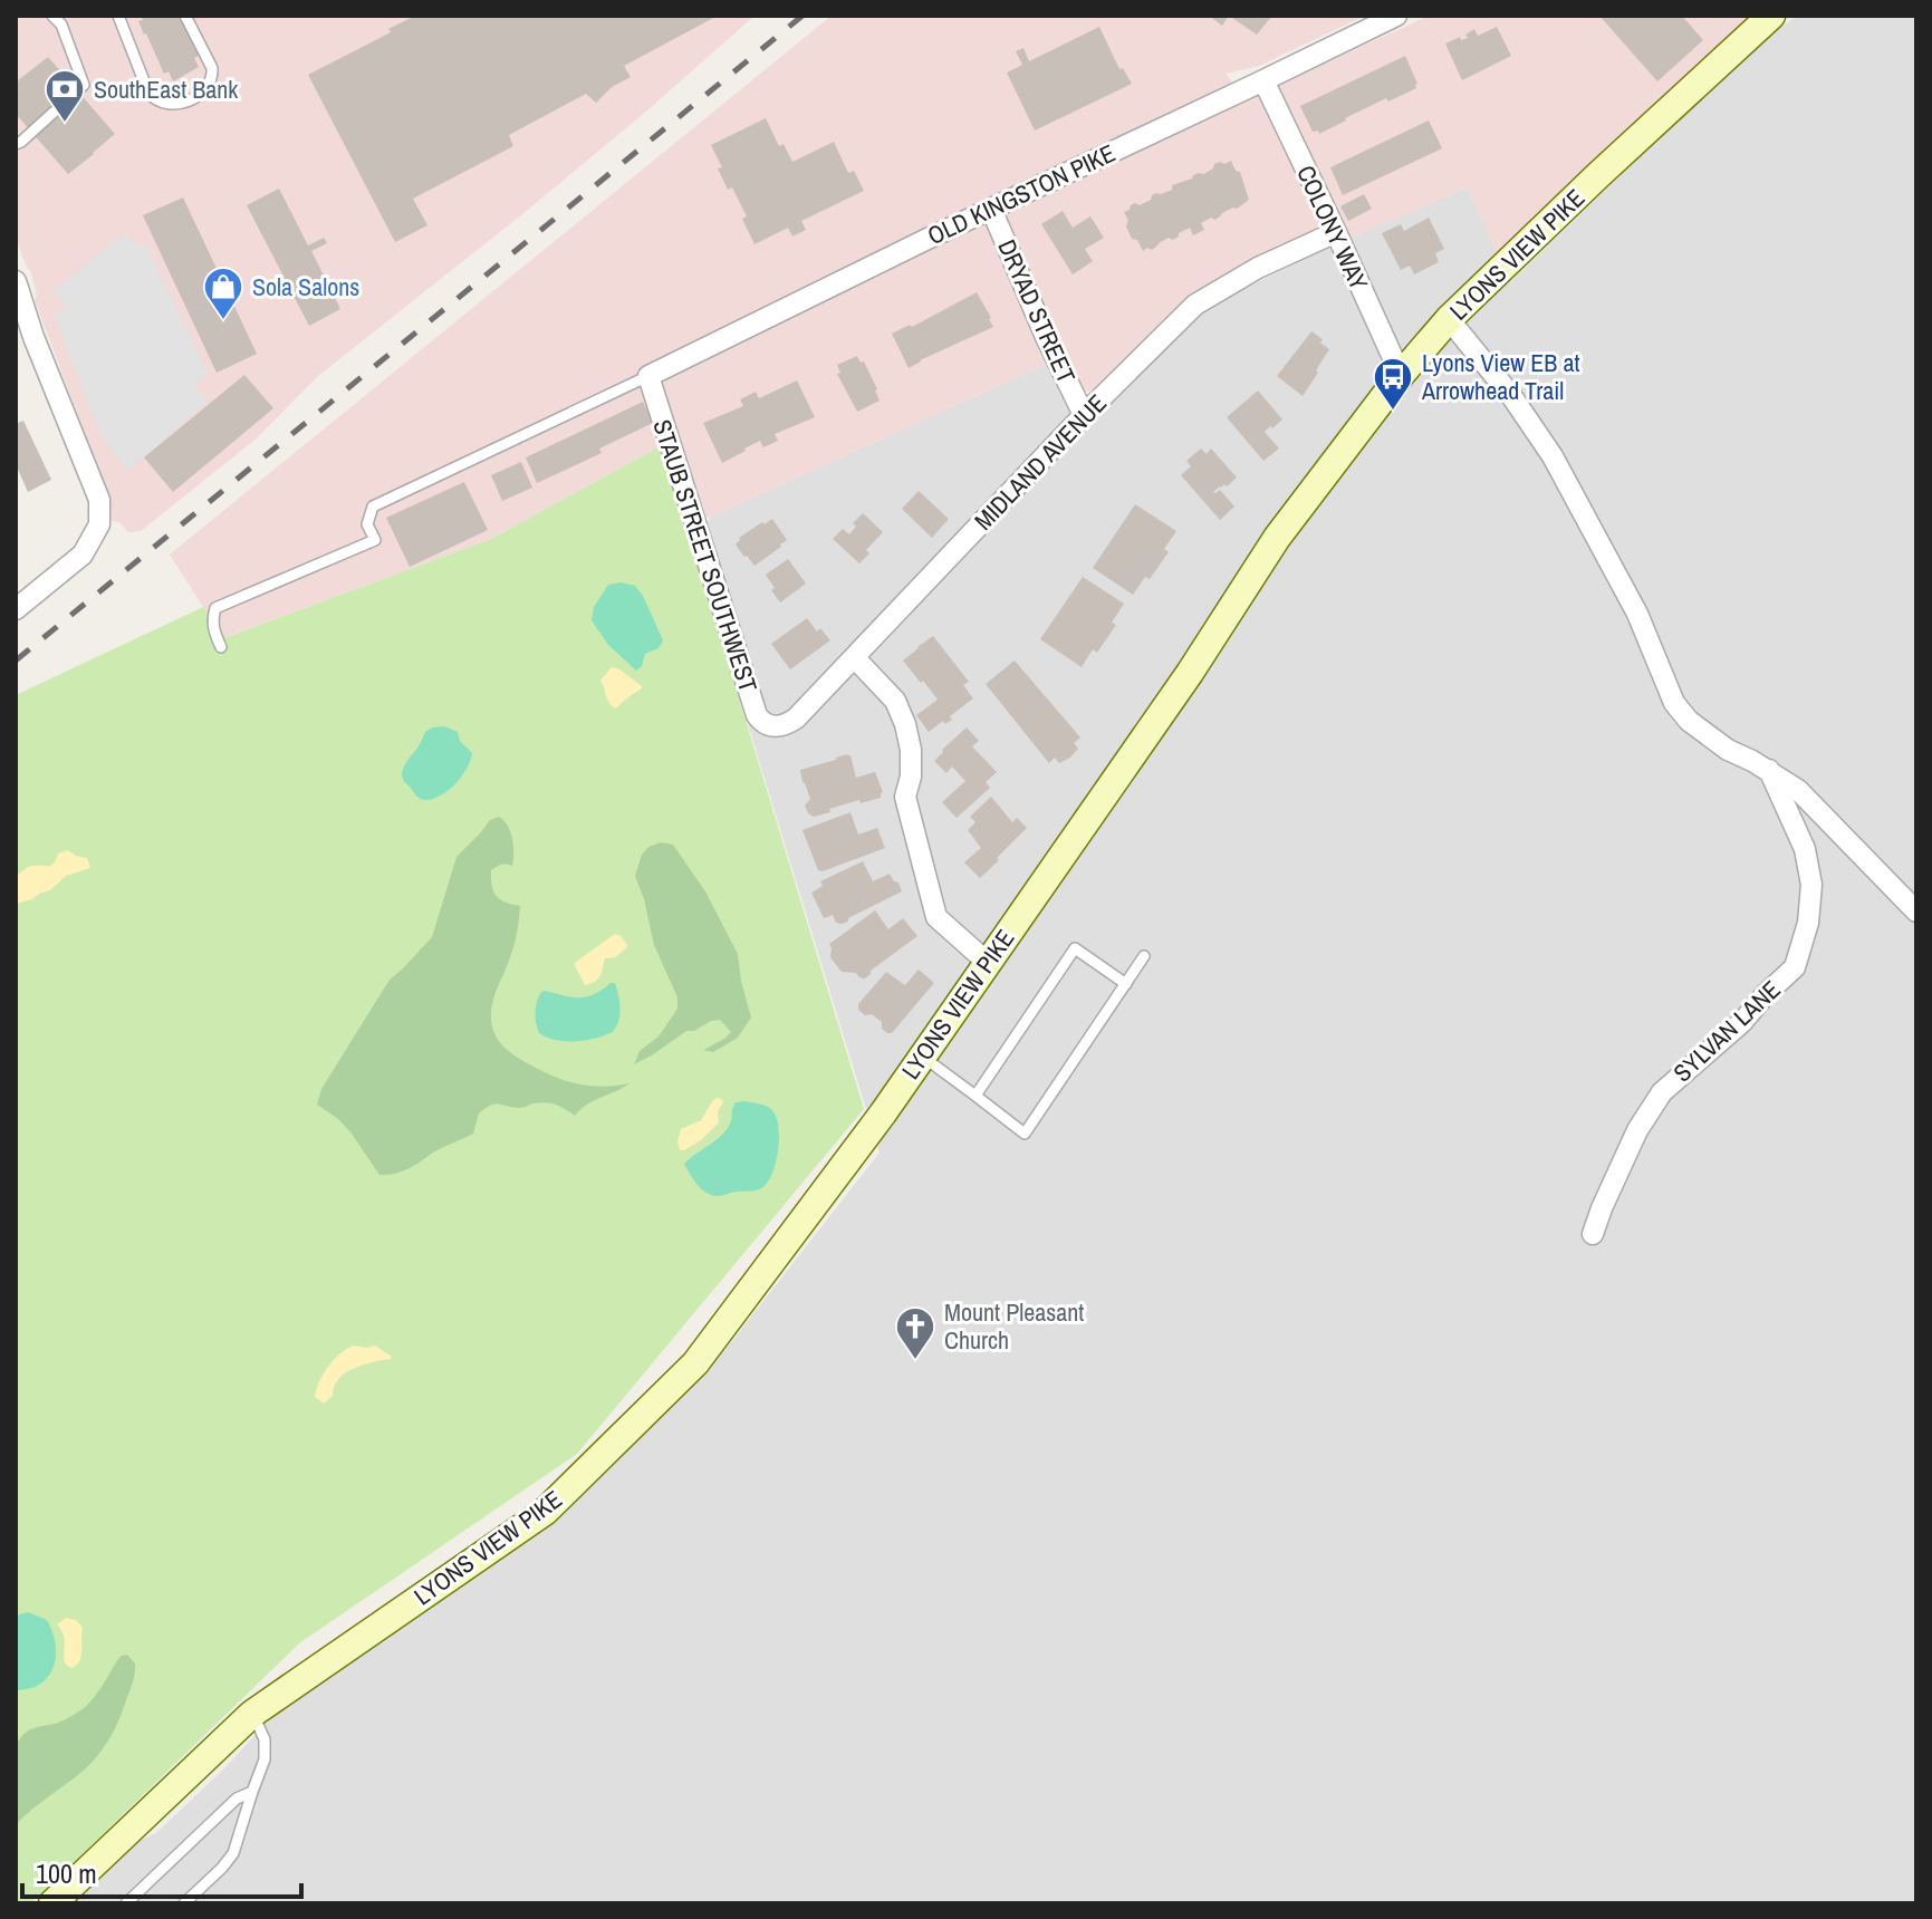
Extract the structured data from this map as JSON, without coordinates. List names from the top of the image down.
{
  "streets": {
    "street": [
      "OLD KINGSTON PIKE",
      "COLONY WAY",
      "LYONS VIEW PIKE",
      "DRYAD STREET",
      "MIDLAND AVENUE",
      "STAUB STREET SOUTHWEST",
      "SYLVAN LANE"
    ]
  },
  "crossings": [
    ["OLD KINGSTON PIKE", "COLONY WAY"],
    ["OLD KINGSTON PIKE", "DRYAD STREET"],
    ["OLD KINGSTON PIKE", "STAUB STREET SOUTHWEST"],
    ["COLONY WAY", "LYONS VIEW PIKE"],
    ["COLONY WAY", "MIDLAND AVENUE"],
    ["DRYAD STREET", "MIDLAND AVENUE"],
    ["MIDLAND AVENUE", "STAUB STREET SOUTHWEST"]
  ],
  "places": {
    "bank": ["SouthEast Bank"],
    "shop": ["Sola Salons"],
    "bus stop": ["Lyons View EB at Arrowhead Trail"],
    "church": ["Mount Pleasant Church"]
  },
  "scale_bar": "100 m"
}
